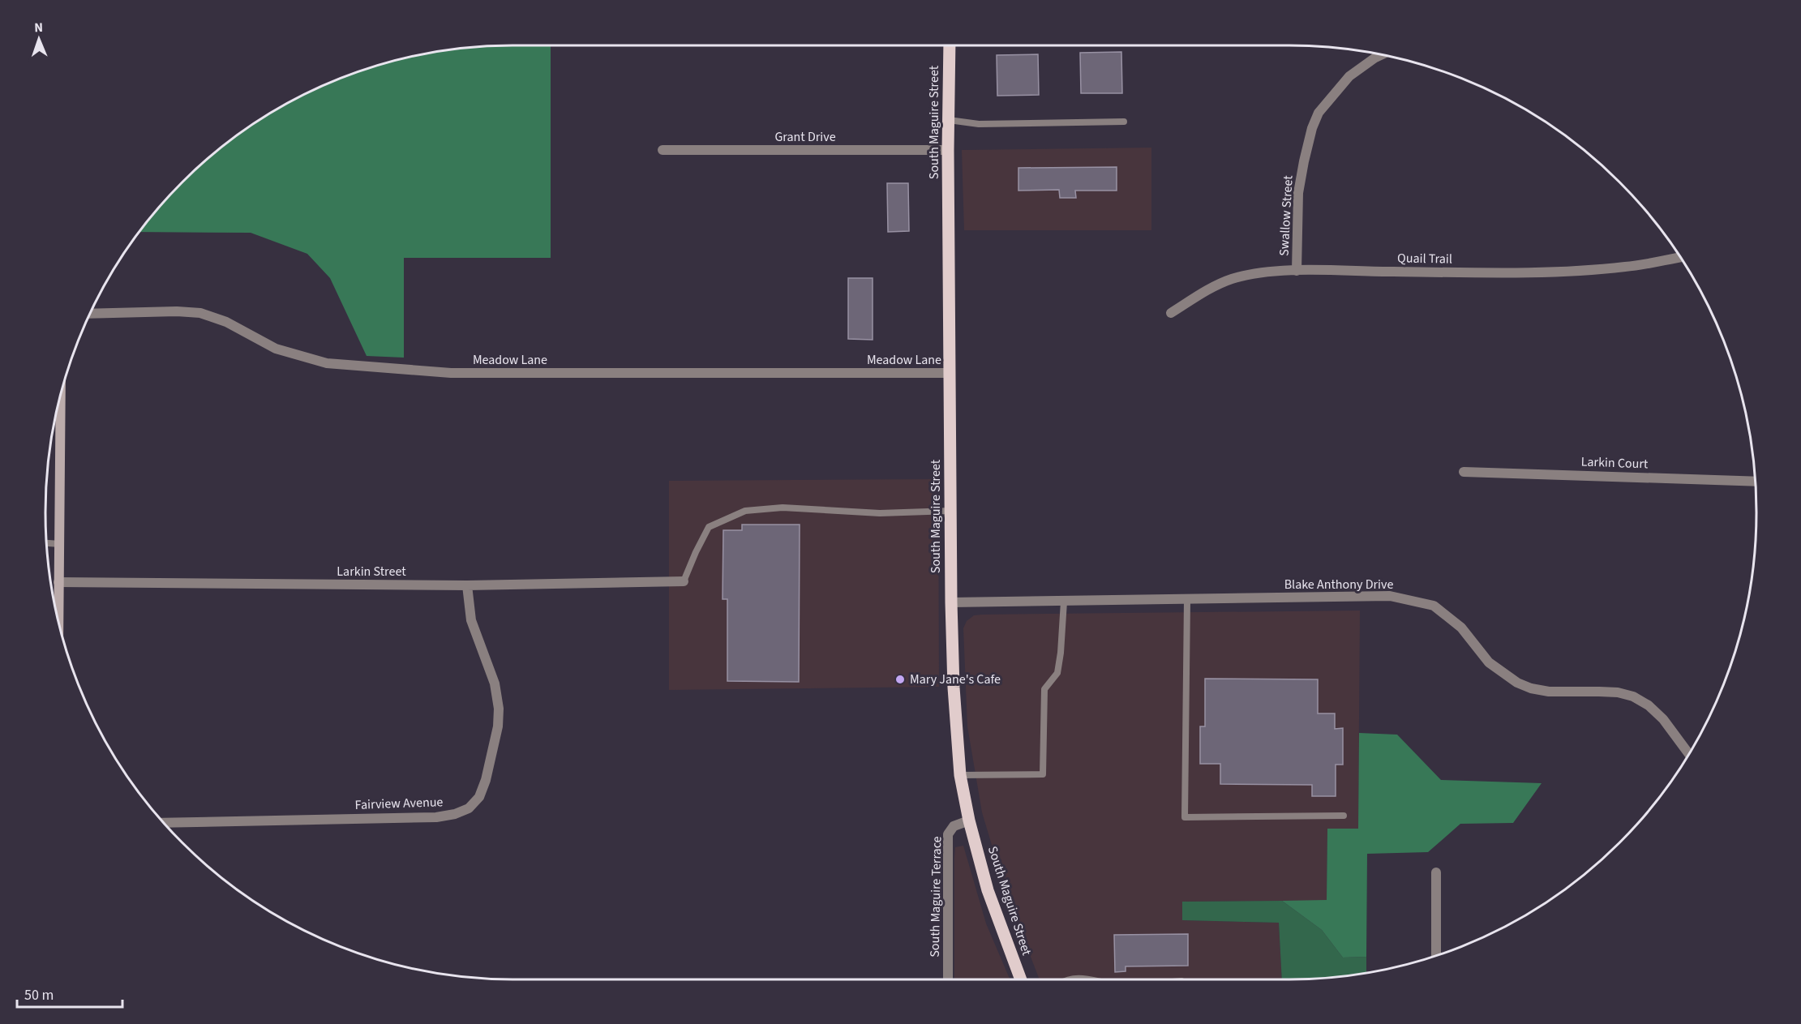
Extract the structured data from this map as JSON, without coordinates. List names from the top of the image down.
{
  "streets": {
    "main road": ["South Maguire Street"],
    "street": [
      "Grant Drive",
      "Swallow Street",
      "Quail Trail",
      "Meadow Lane",
      "Larkin Court",
      "Larkin Street",
      "Blake Anthony Drive",
      "Fairview Avenue",
      "South Maguire Terrace"
    ]
  },
  "crossings": [
    ["South Maguire Street", "Grant Drive"],
    ["South Maguire Street", "Meadow Lane"],
    ["South Maguire Street", "Blake Anthony Drive"],
    ["South Maguire Street", "South Maguire Terrace"],
    ["Swallow Street", "Quail Trail"],
    ["Larkin Street", "Fairview Avenue"]
  ],
  "places": ["Mary Jane's Cafe"],
  "scale_bar": "50 m",
  "north": "top"
}
